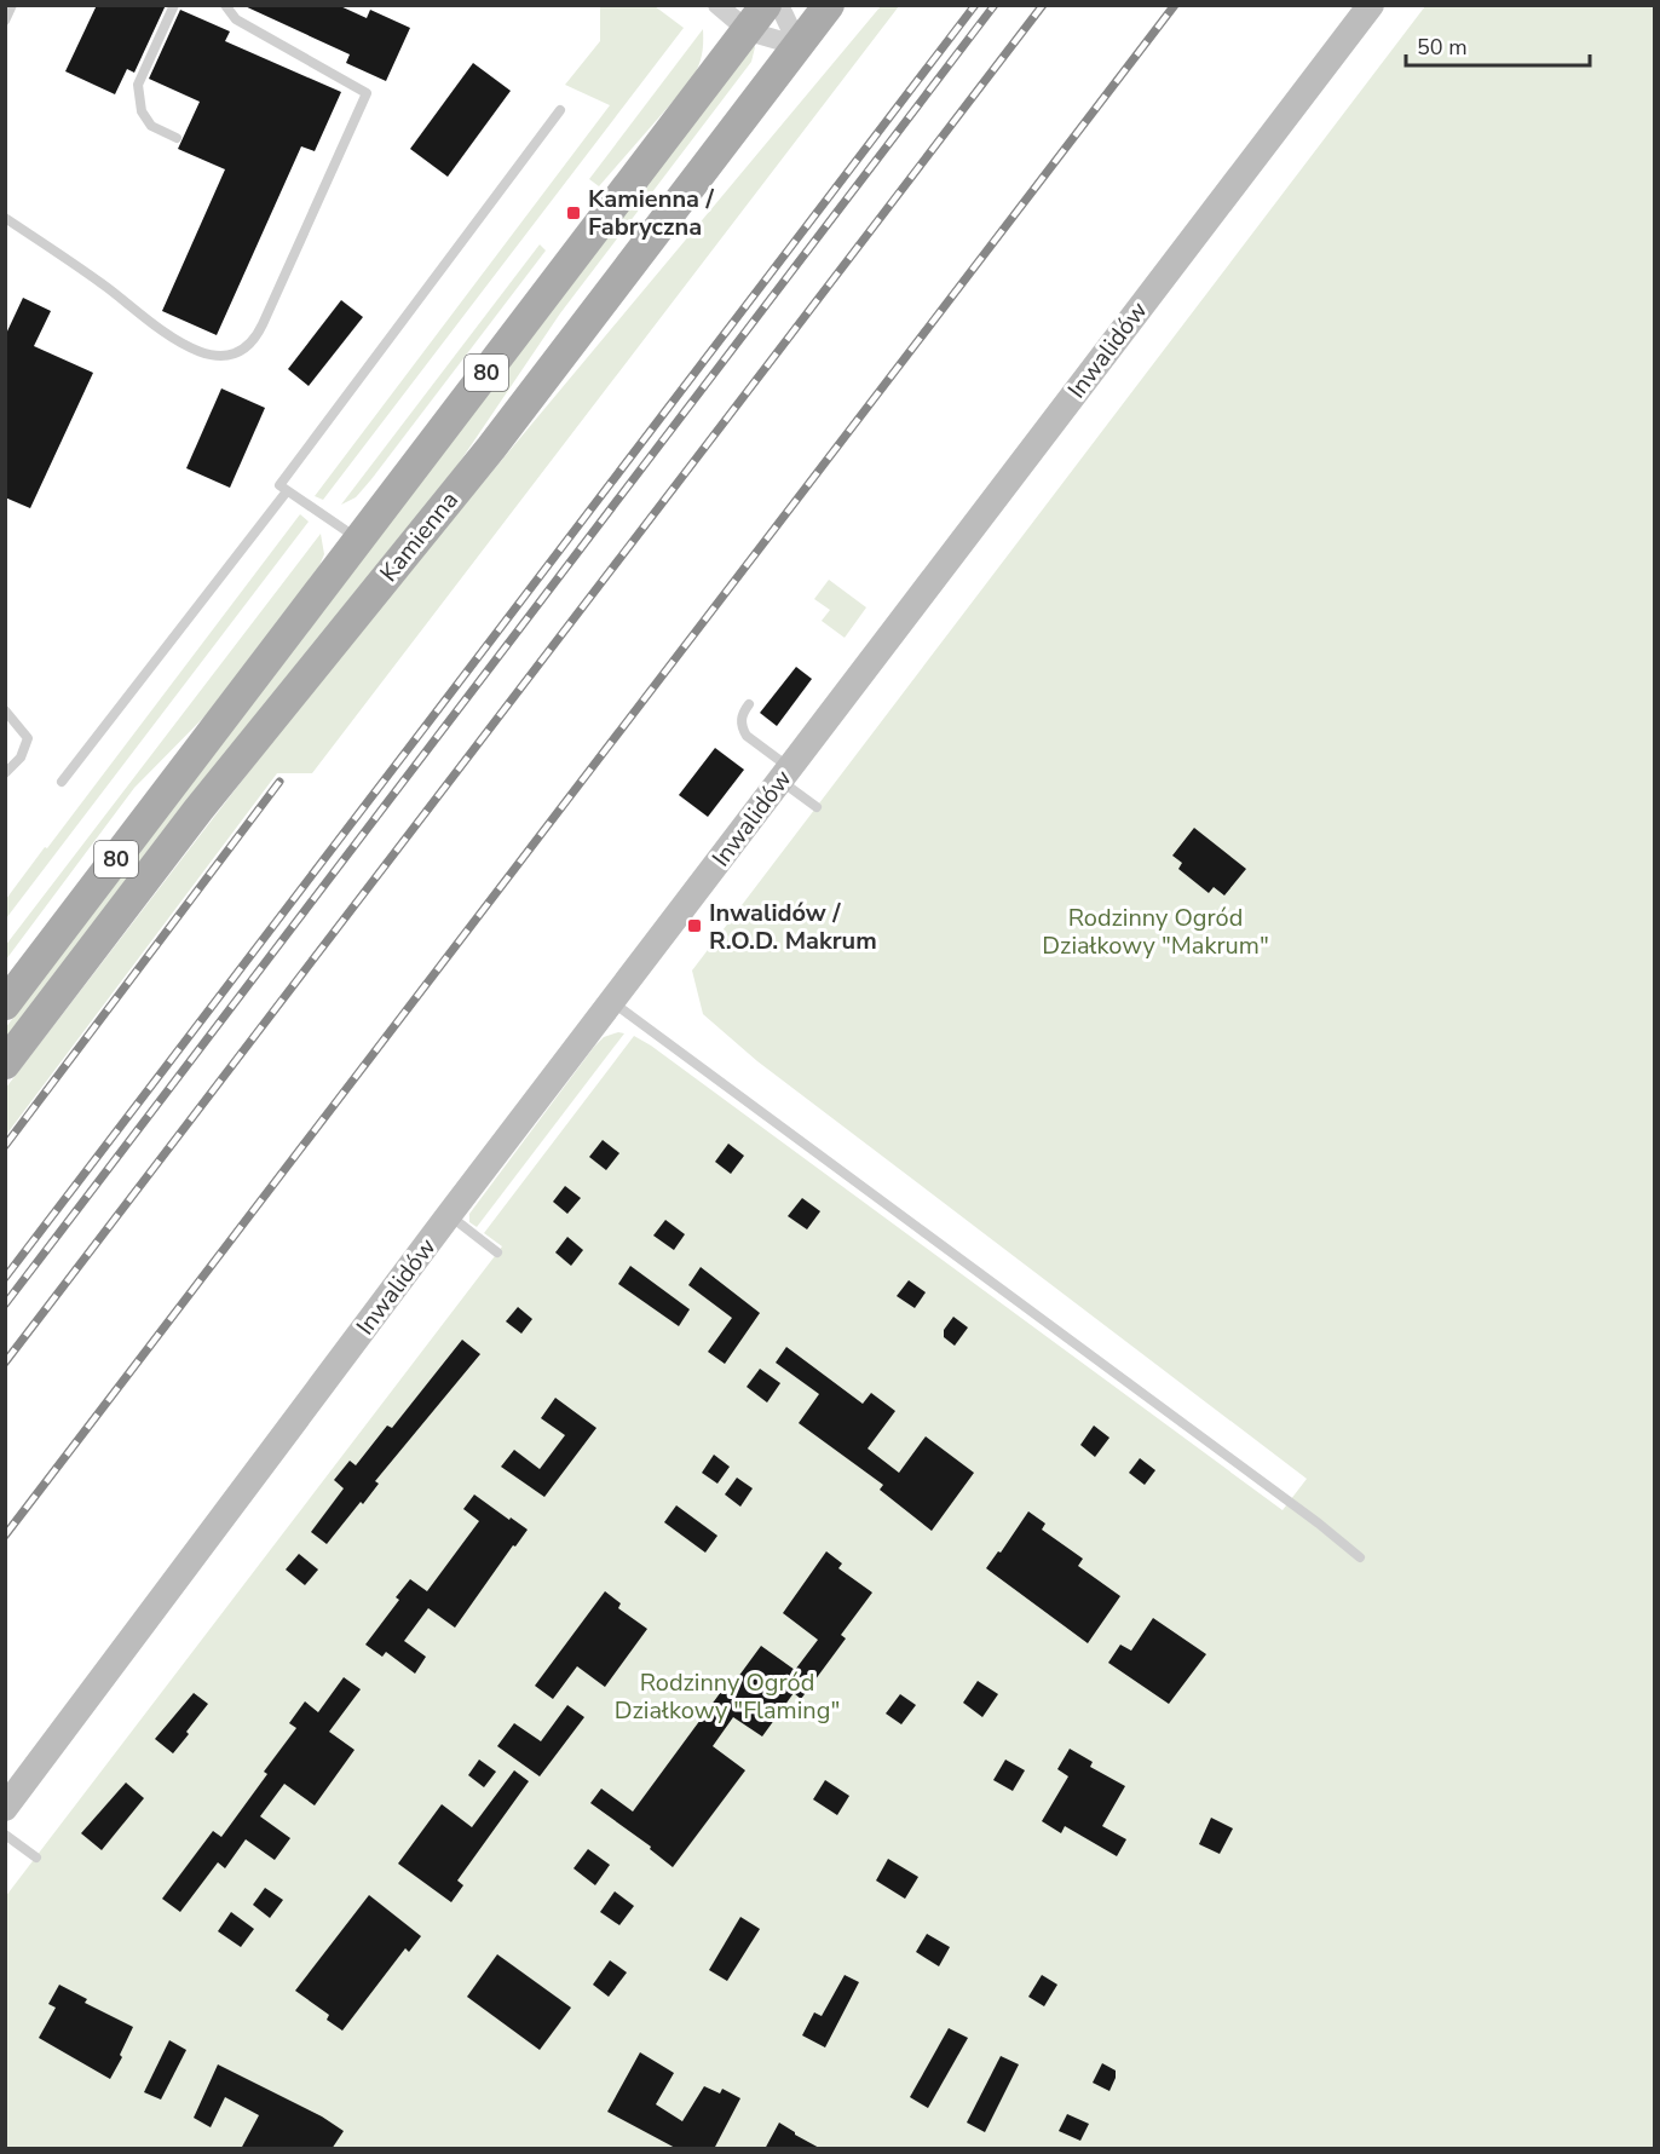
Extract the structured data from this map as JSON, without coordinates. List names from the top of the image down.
{
  "streets": {
    "main road": ["80", "Kamienna"],
    "street": ["Inwalidów"]
  },
  "parks": ["Rodzinny Ogród Działkowy \"Makrum\"", "Rodzinny Ogród Działkowy \"Flaming\""],
  "places": {
    "transit": ["Kamienna / Fabryczna", "Inwalidów / R.O.D. Makrum"]
  },
  "scale_bar": "50 m"
}
